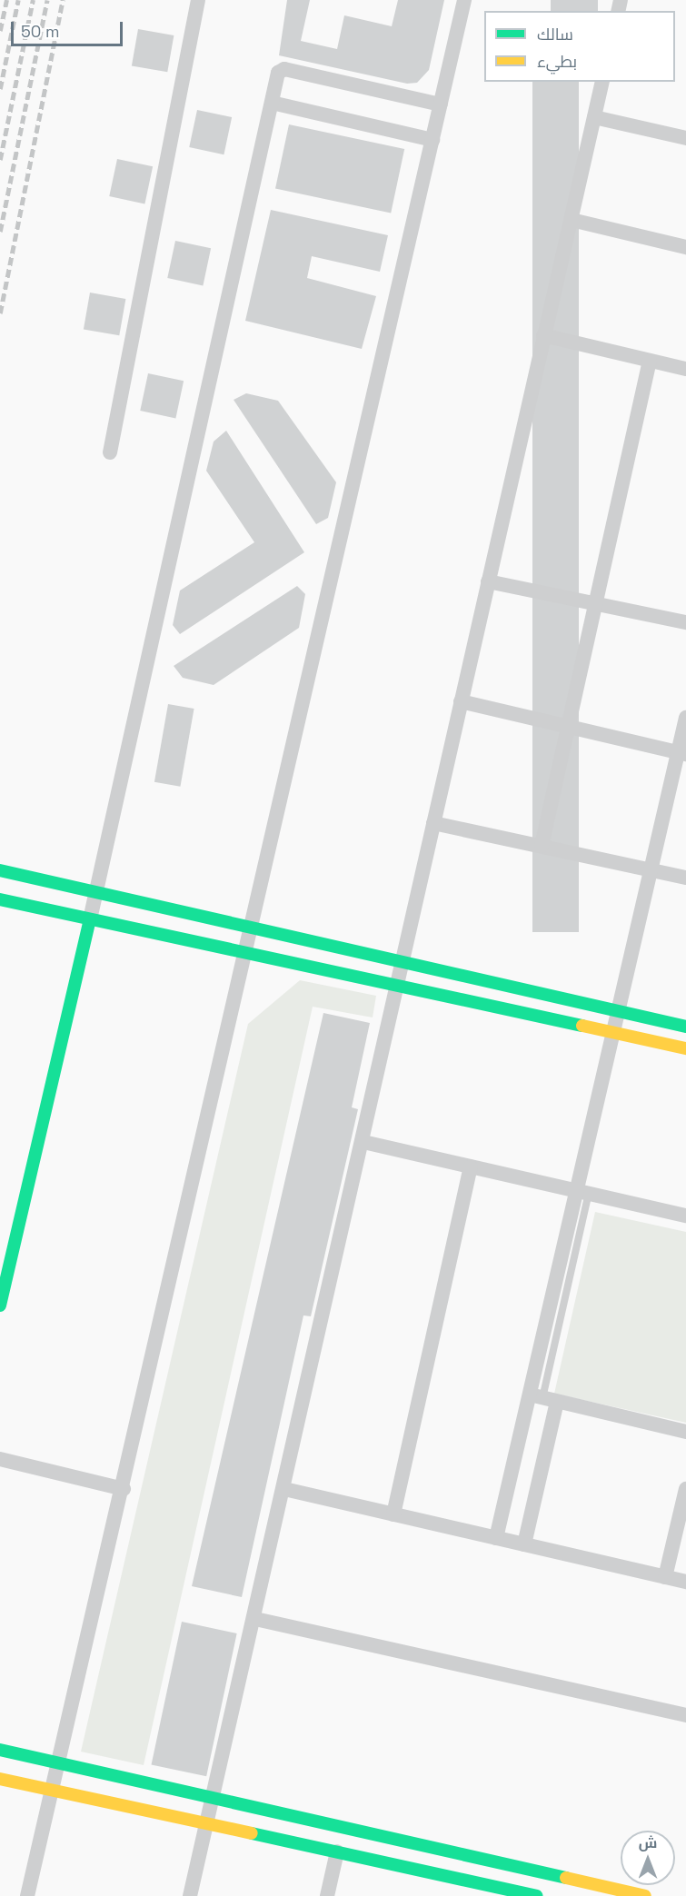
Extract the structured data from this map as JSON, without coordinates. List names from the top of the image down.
{
  "legend": ["سالك", "بطيء"],
  "scale_bar": "50 m",
  "north": "top"
}
